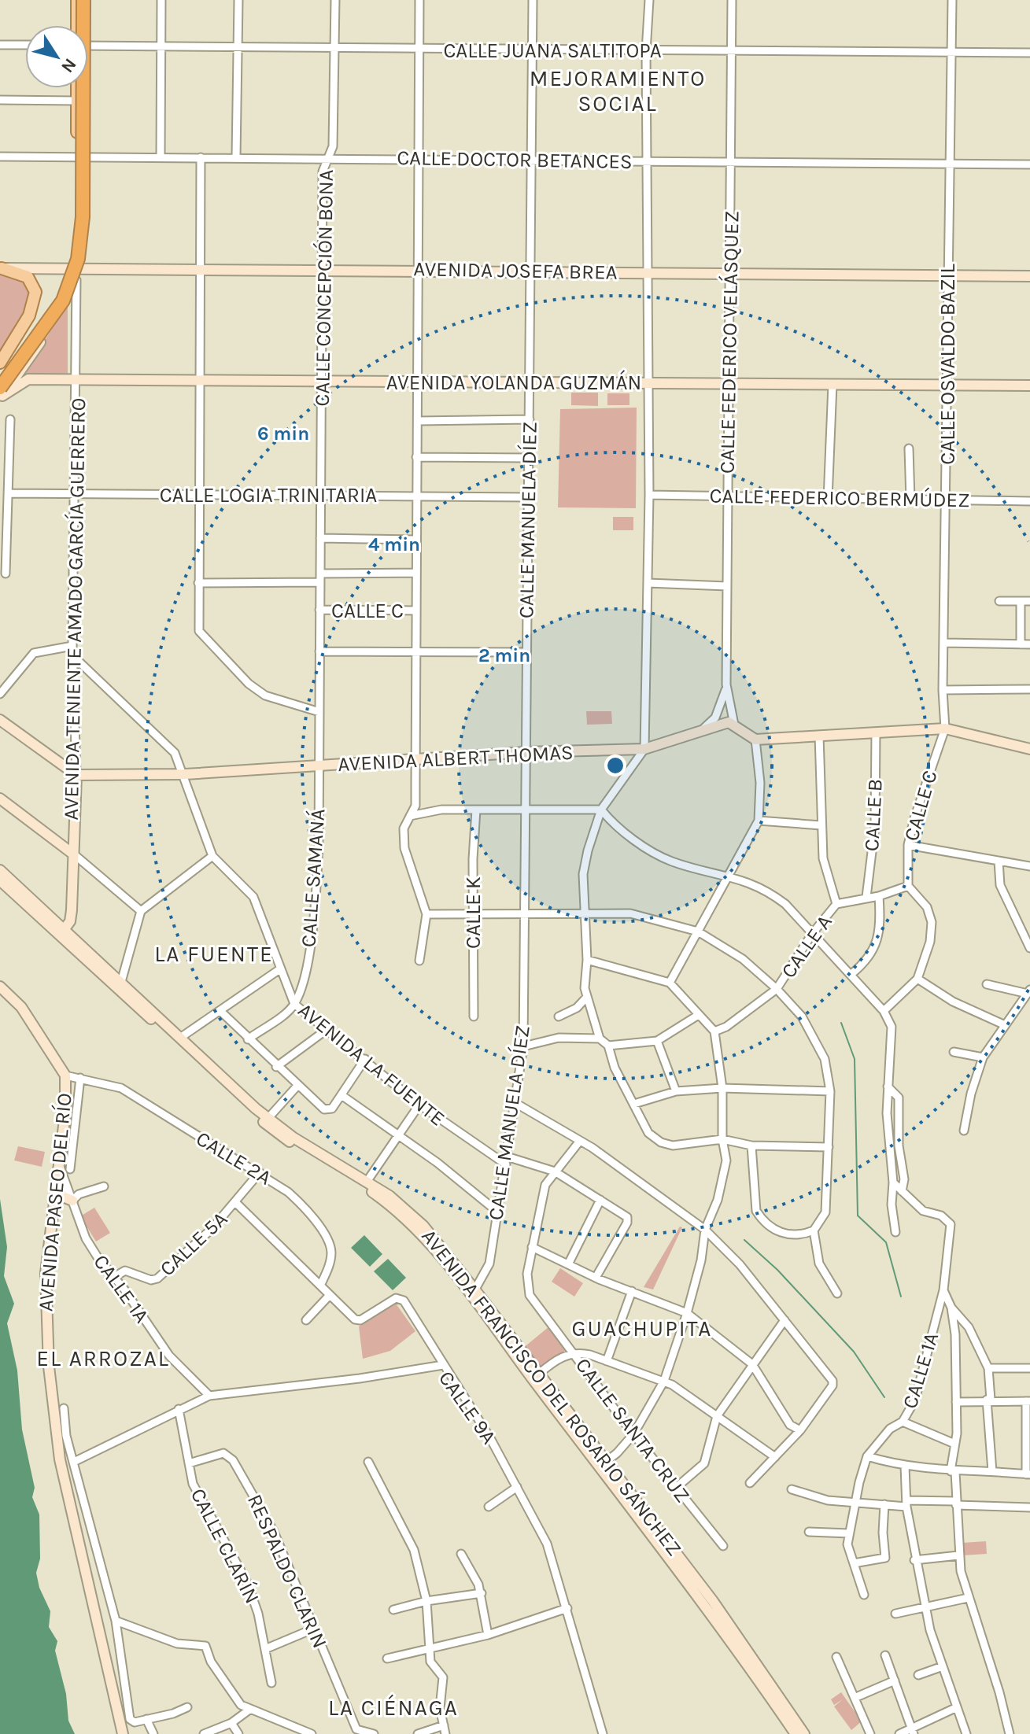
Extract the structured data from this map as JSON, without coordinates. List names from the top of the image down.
{
  "streets": {
    "main road": [
      "AVENIDA JOSEFA BREA",
      "AVENIDA YOLANDA GUZMÁN",
      "AVENIDA TENIENTE AMADO GARCÍA GUERRERO",
      "AVENIDA ALBERT THOMAS",
      "AVENIDA PASEO DEL RÍO",
      "AVENIDA FRANCISCO DEL ROSARIO SÁNCHEZ"
    ],
    "street": [
      "CALLE JUANA SALTITOPA",
      "CALLE DOCTOR BETANCES",
      "CALLE CONCEPCIÓN BONA",
      "CALLE FEDERICO VELÁSQUEZ",
      "CALLE OSVALDO BAZIL",
      "CALLE LOGIA TRINITARIA",
      "CALLE FEDERICO BERMÚDEZ",
      "CALLE MANUELA DÍEZ",
      "CALLE C",
      "CALLE B",
      "CALLE SAMANÁ",
      "CALLE K",
      "CALLE A",
      "AVENIDA LA FUENTE",
      "CALLE 2A",
      "CALLE 5A",
      "CALLE 1A",
      "CALLE 9A",
      "CALLE SANTA CRUZ",
      "CALLE CLARÍN",
      "RESPALDO CLARIN"
    ]
  },
  "crossings": [
    ["CALLE JUANA SALTITOPA", "CALLE CONCEPCIÓN BONA"],
    ["CALLE JUANA SALTITOPA", "CALLE FEDERICO VELÁSQUEZ"],
    ["CALLE JUANA SALTITOPA", "CALLE OSVALDO BAZIL"],
    ["CALLE JUANA SALTITOPA", "CALLE MANUELA DÍEZ"],
    ["CALLE DOCTOR BETANCES", "CALLE CONCEPCIÓN BONA"],
    ["CALLE DOCTOR BETANCES", "CALLE FEDERICO VELÁSQUEZ"],
    ["CALLE DOCTOR BETANCES", "CALLE OSVALDO BAZIL"],
    ["CALLE DOCTOR BETANCES", "CALLE MANUELA DÍEZ"],
    ["AVENIDA JOSEFA BREA", "CALLE CONCEPCIÓN BONA"],
    ["AVENIDA JOSEFA BREA", "CALLE FEDERICO VELÁSQUEZ"],
    ["AVENIDA JOSEFA BREA", "CALLE OSVALDO BAZIL"],
    ["AVENIDA JOSEFA BREA", "CALLE MANUELA DÍEZ"],
    ["AVENIDA JOSEFA BREA", "AVENIDA TENIENTE AMADO GARCÍA GUERRERO"],
    ["CALLE CONCEPCIÓN BONA", "AVENIDA YOLANDA GUZMÁN"],
    ["CALLE CONCEPCIÓN BONA", "CALLE LOGIA TRINITARIA"],
    ["CALLE CONCEPCIÓN BONA", "CALLE C"],
    ["CALLE CONCEPCIÓN BONA", "AVENIDA ALBERT THOMAS"],
    ["CALLE CONCEPCIÓN BONA", "CALLE SAMANÁ"],
    ["CALLE FEDERICO VELÁSQUEZ", "AVENIDA YOLANDA GUZMÁN"],
    ["CALLE FEDERICO VELÁSQUEZ", "CALLE FEDERICO BERMÚDEZ"],
    ["CALLE FEDERICO VELÁSQUEZ", "AVENIDA ALBERT THOMAS"],
    ["CALLE OSVALDO BAZIL", "AVENIDA YOLANDA GUZMÁN"],
    ["CALLE OSVALDO BAZIL", "CALLE FEDERICO BERMÚDEZ"],
    ["CALLE OSVALDO BAZIL", "CALLE C"],
    ["AVENIDA YOLANDA GUZMÁN", "CALLE MANUELA DÍEZ"],
    ["AVENIDA YOLANDA GUZMÁN", "AVENIDA TENIENTE AMADO GARCÍA GUERRERO"],
    ["CALLE LOGIA TRINITARIA", "CALLE MANUELA DÍEZ"],
    ["CALLE LOGIA TRINITARIA", "AVENIDA TENIENTE AMADO GARCÍA GUERRERO"],
    ["CALLE MANUELA DÍEZ", "AVENIDA ALBERT THOMAS"],
    ["CALLE MANUELA DÍEZ", "AVENIDA LA FUENTE"],
    ["CALLE MANUELA DÍEZ", "AVENIDA FRANCISCO DEL ROSARIO SÁNCHEZ"],
    ["AVENIDA TENIENTE AMADO GARCÍA GUERRERO", "AVENIDA ALBERT THOMAS"],
    ["AVENIDA TENIENTE AMADO GARCÍA GUERRERO", "AVENIDA LA FUENTE"],
    ["AVENIDA TENIENTE AMADO GARCÍA GUERRERO", "AVENIDA FRANCISCO DEL ROSARIO SÁNCHEZ"],
    ["AVENIDA ALBERT THOMAS", "CALLE SAMANÁ"],
    ["AVENIDA ALBERT THOMAS", "AVENIDA LA FUENTE"],
    ["CALLE SAMANÁ", "AVENIDA LA FUENTE"],
    ["AVENIDA LA FUENTE", "AVENIDA FRANCISCO DEL ROSARIO SÁNCHEZ"],
    ["AVENIDA LA FUENTE", "CALLE SANTA CRUZ"],
    ["CALLE 2A", "AVENIDA PASEO DEL RÍO"],
    ["CALLE 2A", "CALLE 5A"],
    ["AVENIDA PASEO DEL RÍO", "CALLE 1A"],
    ["CALLE 5A", "CALLE 1A"],
    ["CALLE 1A", "CALLE 9A"],
    ["CALLE 9A", "CALLE CLARÍN"],
    ["CALLE CLARÍN", "RESPALDO CLARIN"]
  ],
  "districts": [
    "MEJORAMIENTO SOCIAL",
    "LA FUENTE",
    "GUACHUPITA",
    "EL ARROZAL",
    "LA CIÉNAGA"
  ],
  "north": "bottom right",
  "rings": ["6 min", "4 min", "2 min"]
}
